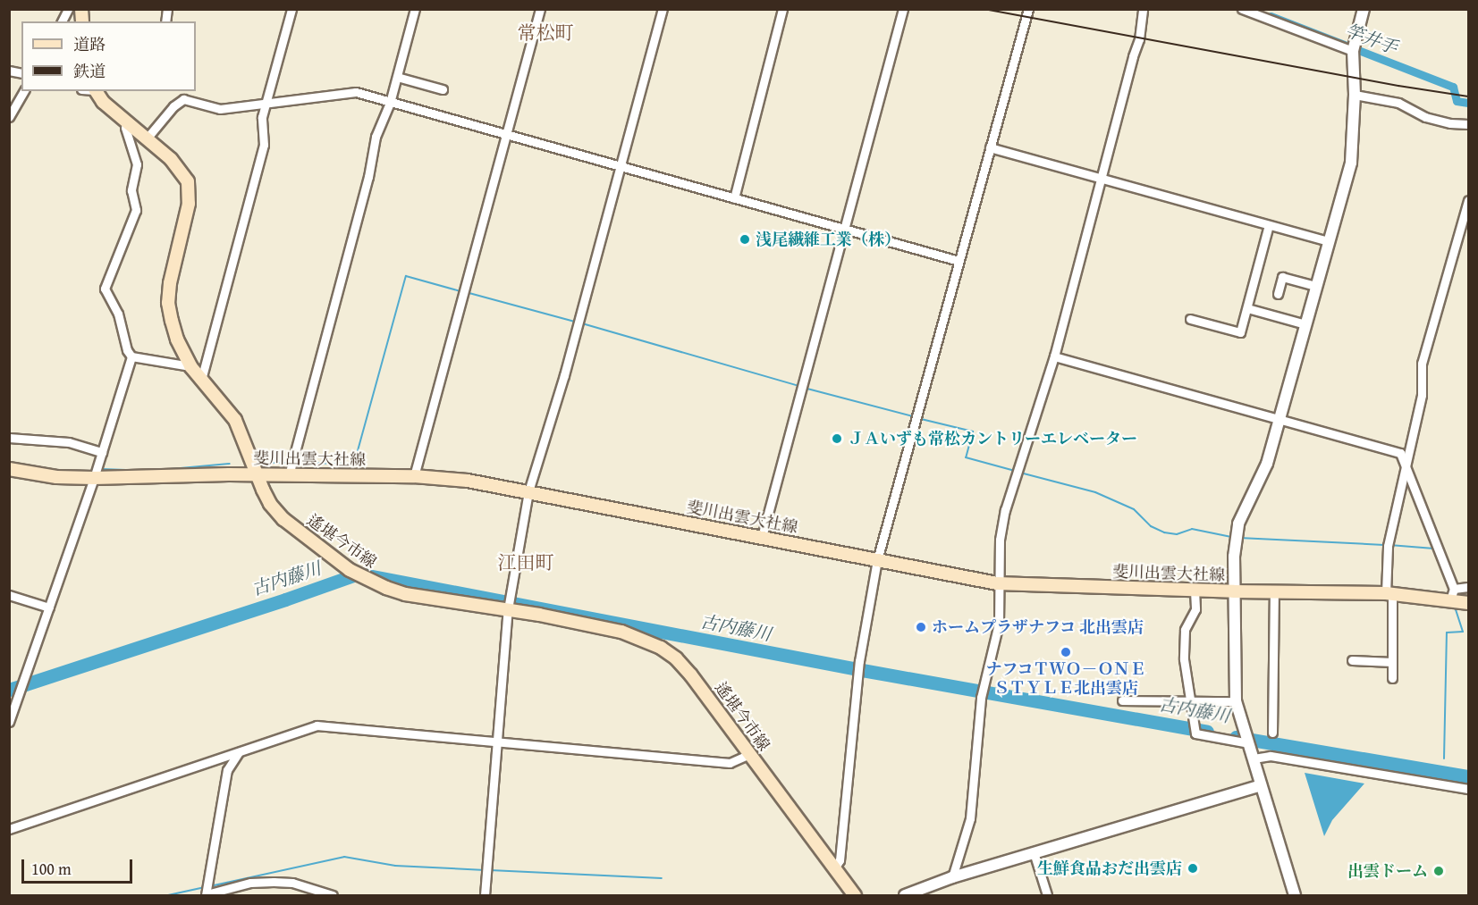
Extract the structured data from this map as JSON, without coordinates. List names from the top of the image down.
{
  "streets": {
    "main road": ["斐川出雲大社線", "遙堪今市線"]
  },
  "crossings": [
    ["斐川出雲大社線", "遙堪今市線"]
  ],
  "districts": ["常松町", "江田町"],
  "water": ["竿井手", "古内藤川"],
  "places": [
    "浅尾繊維工業（株）",
    "ＪＡいずも常松カントリーエレベーター",
    "ホームプラザナフコ 北出雲店",
    "ナフコＴＷＯ－ＯＮＥ ＳＴＹＬＥ北出雲店",
    "生鮮食品おだ出雲店",
    "出雲ドーム"
  ],
  "legend": ["道路", "鉄道"],
  "scale_bar": "100 m"
}
